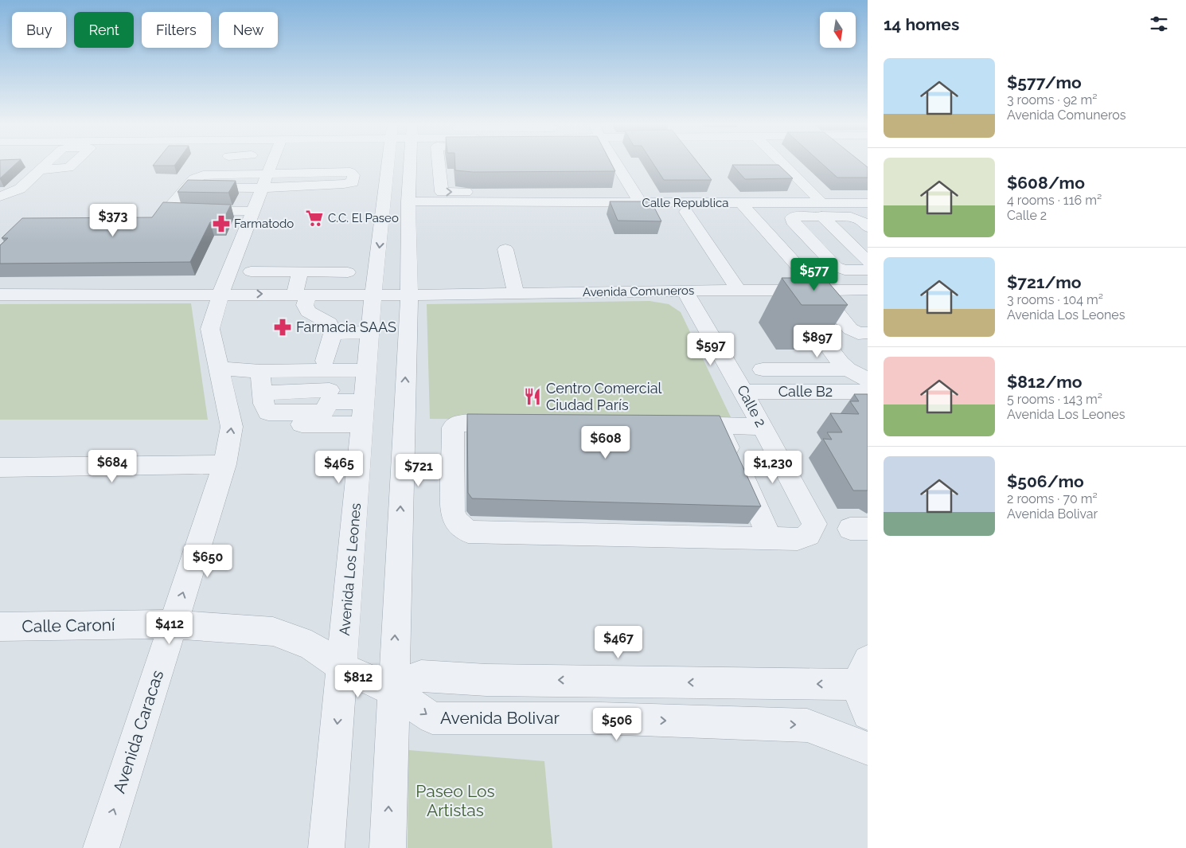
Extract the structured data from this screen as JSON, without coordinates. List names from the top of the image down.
{
  "streets": {
    "street": [
      "Calle Republica",
      "Avenida Comuneros",
      "Calle B2",
      "Calle 2",
      "Avenida Los Leones",
      "Calle Caroní",
      "Avenida Bolivar",
      "Avenida Caracas"
    ]
  },
  "crossings": [
    ["Avenida Comuneros", "Calle 2"],
    ["Avenida Comuneros", "Avenida Los Leones"],
    ["Avenida Comuneros", "Avenida Caracas"],
    ["Calle B2", "Calle 2"],
    ["Avenida Los Leones", "Calle Caroní"],
    ["Avenida Los Leones", "Avenida Bolivar"],
    ["Calle Caroní", "Avenida Bolivar"],
    ["Calle Caroní", "Avenida Caracas"]
  ],
  "parks": ["Paseo Los Artistas"],
  "places": {
    "supermarket": ["C.C. El Paseo"],
    "pharmacy": ["Farmatodo", "Farmacia SAAS"],
    "restaurant": ["Centro Comercial Ciudad París"]
  },
  "north": "bottom",
  "page": {
    "heading": "14 homes",
    "chip": [
      "Buy",
      "Rent",
      "Filters",
      "New"
    ],
    "list": [
      {
        "name": "$577/mo",
        "note": "3 rooms · 92 m² · Avenida Comuneros"
      },
      {
        "name": "$608/mo",
        "note": "4 rooms · 116 m² · Calle 2"
      },
      {
        "name": "$721/mo",
        "note": "3 rooms · 104 m² · Avenida Los Leones"
      },
      {
        "name": "$812/mo",
        "note": "5 rooms · 143 m² · Avenida Los Leones"
      },
      {
        "name": "$506/mo",
        "note": "2 rooms · 70 m² · Avenida Bolivar"
      }
    ],
    "price": [
      "$373",
      "$577",
      "$897",
      "$597",
      "$608",
      "$684",
      "$465",
      "$1,230",
      "$721",
      "$650",
      "$412",
      "$467",
      "$812",
      "$506"
    ]
  }
}
